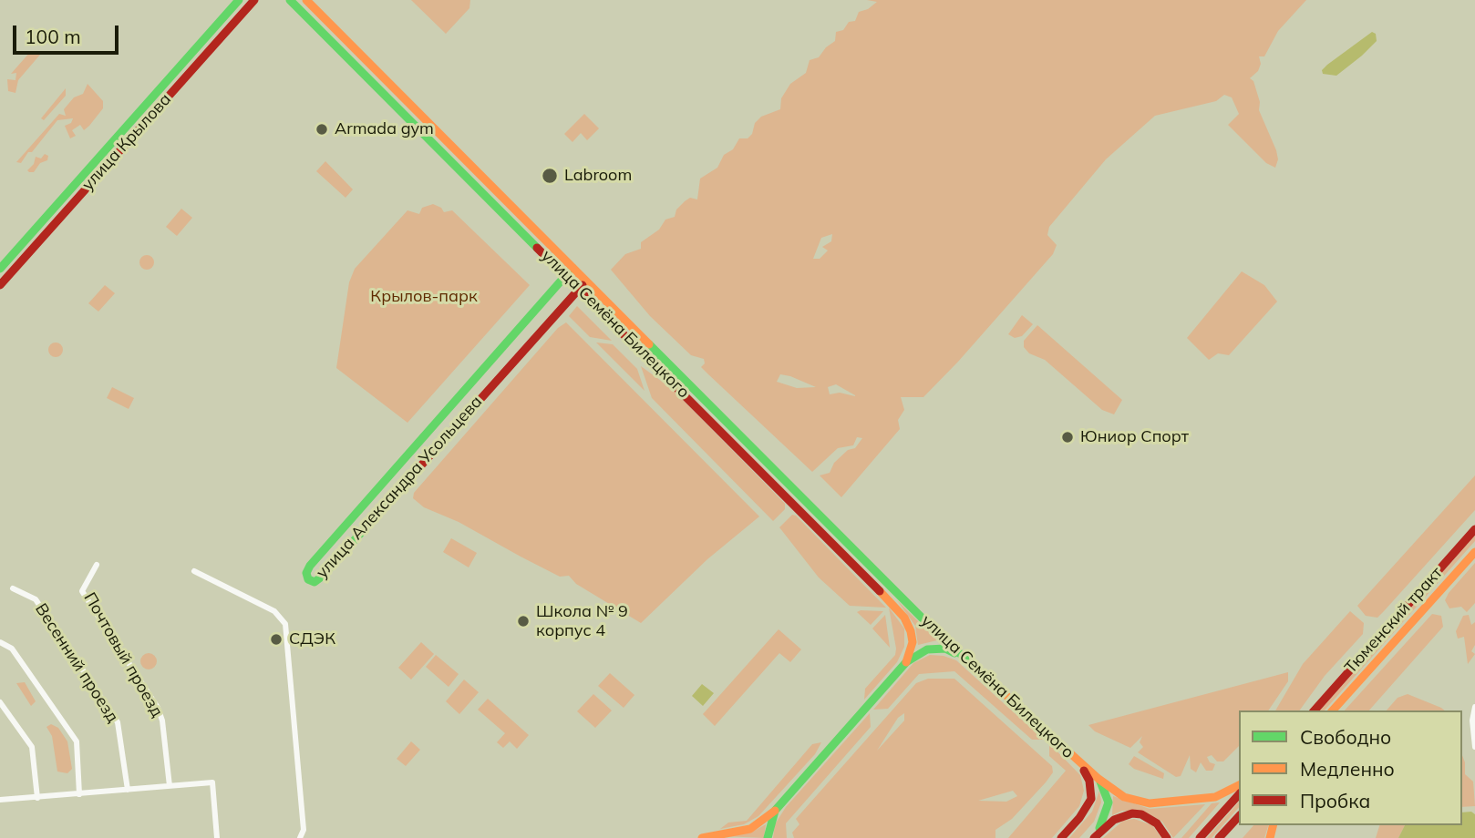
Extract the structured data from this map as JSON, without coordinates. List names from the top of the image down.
{
  "streets": {
    "main road": [
      "улица Крылова",
      "улица Семёна Билецкого",
      "улица Александра Усольцева",
      "Тюменский тракт"
    ],
    "street": ["Почтовый проезд", "Весенний проезд"]
  },
  "crossings": [
    ["улица Семёна Билецкого", "улица Александра Усольцева"]
  ],
  "parks": ["Крылов-парк"],
  "places": [
    "Armada gym",
    "Labroom",
    "Юниор Спорт",
    "Школа № 9 корпус 4",
    "СДЭК"
  ],
  "legend": ["Свободно", "Медленно", "Пробка"],
  "scale_bar": "100 m"
}
